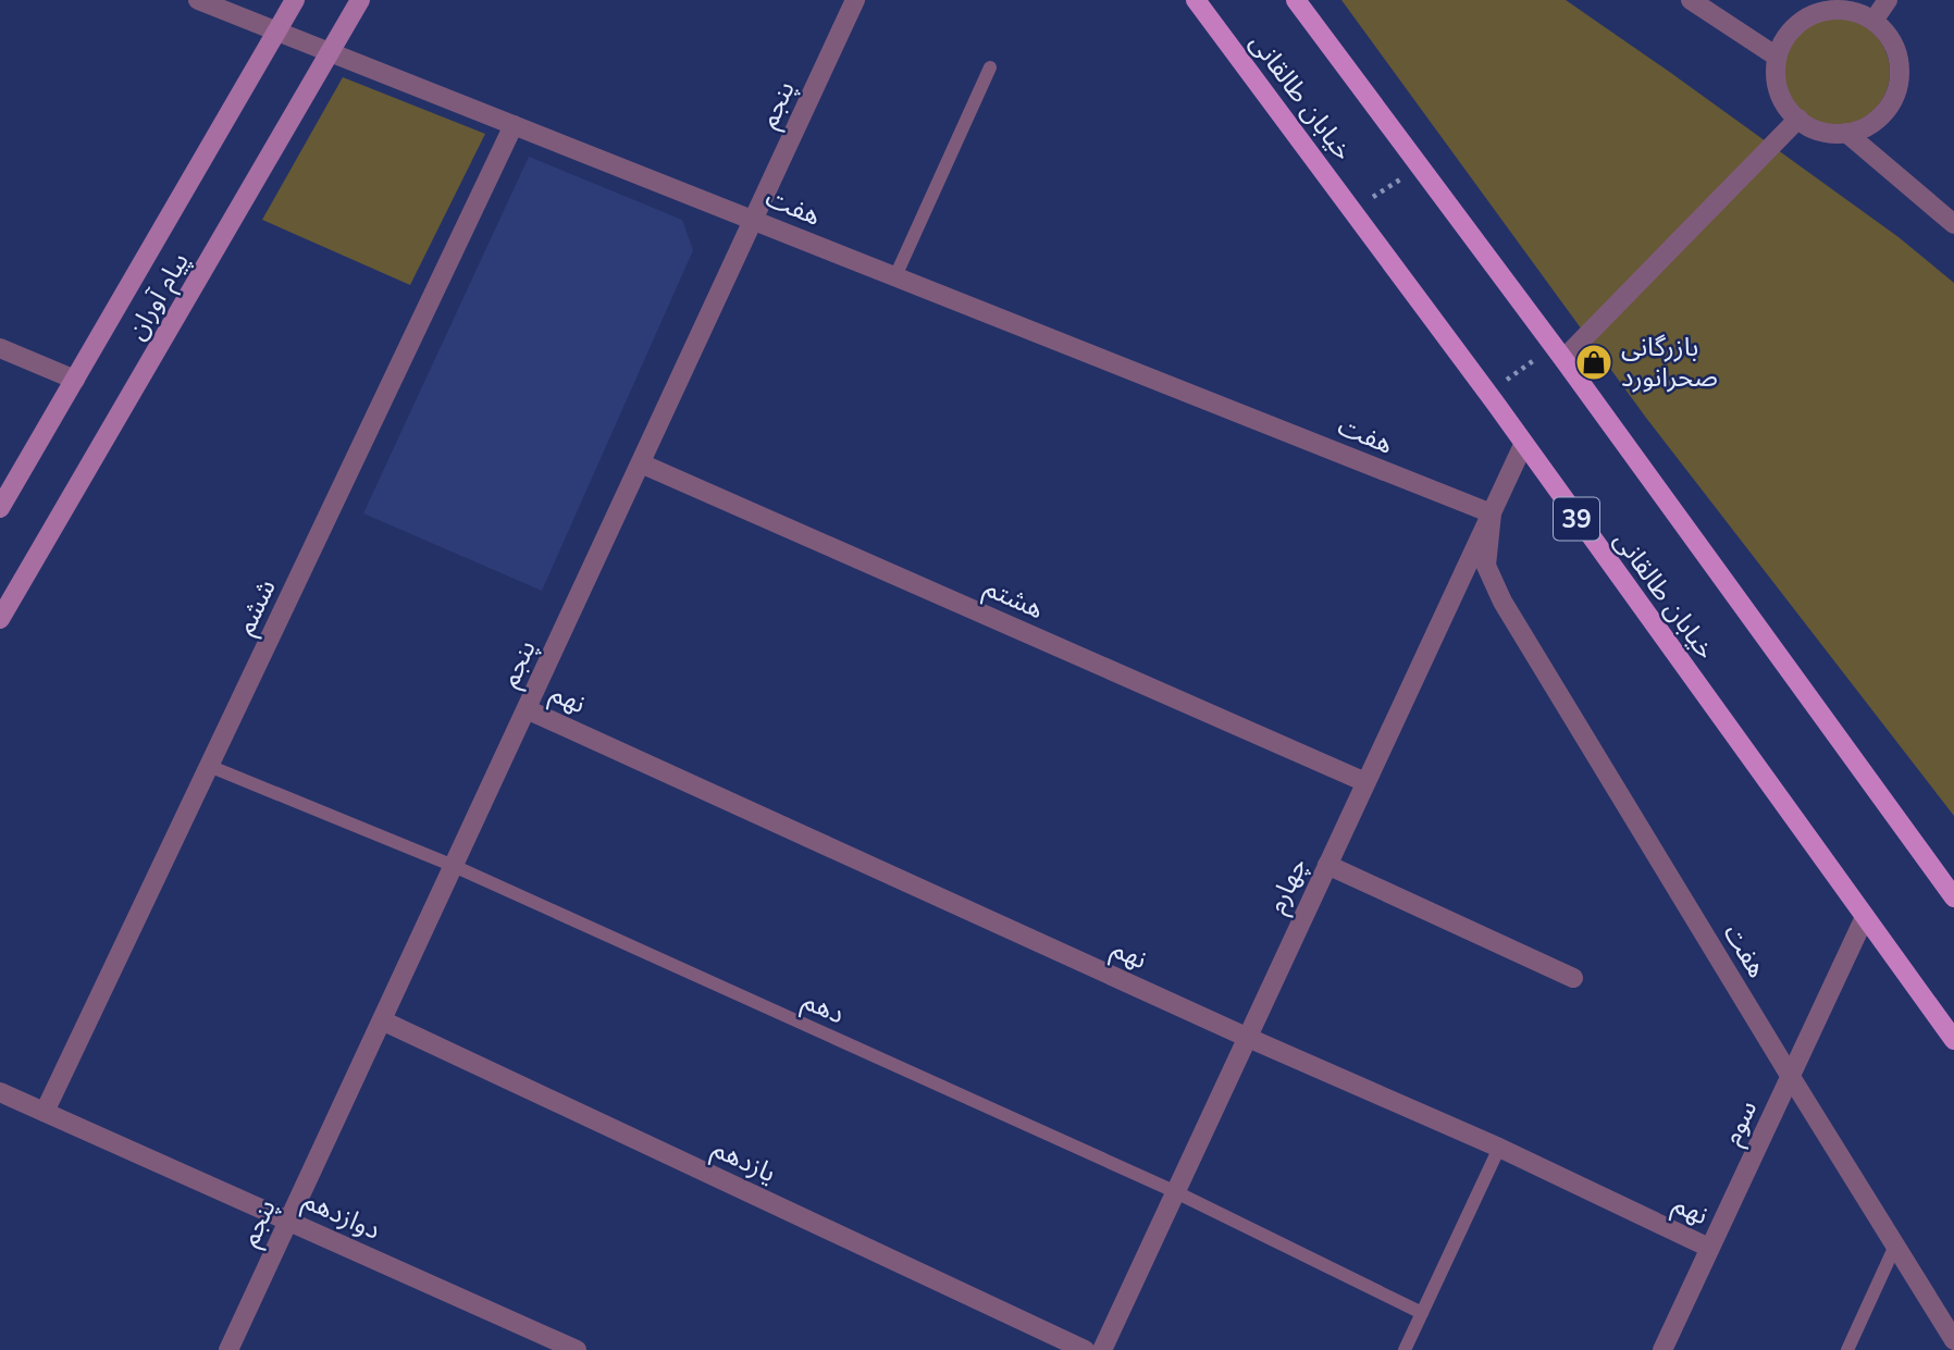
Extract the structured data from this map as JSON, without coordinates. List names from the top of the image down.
{
  "streets": {
    "main road": ["خیابان طالقانی", "پیام آوران", "39"],
    "street": [
      "پنجم",
      "هفت",
      "هشتم",
      "ششم",
      "نهم",
      "چهارم",
      "سوم",
      "یازدهم",
      "دوازدهم"
    ],
    "lane": ["دهم"]
  },
  "crossings": [
    ["خیابان طالقانی", "چهارم"],
    ["خیابان طالقانی", "سوم"],
    ["پنجم", "هفت"],
    ["پنجم", "هشتم"],
    ["پنجم", "نهم"],
    ["پنجم", "دهم"],
    ["پنجم", "یازدهم"],
    ["پنجم", "دوازدهم"],
    ["هفت", "پیام آوران"],
    ["هفت", "ششم"],
    ["هفت", "چهارم"],
    ["هفت", "سوم"],
    ["هشتم", "چهارم"],
    ["ششم", "دهم"],
    ["ششم", "دوازدهم"],
    ["نهم", "چهارم"],
    ["نهم", "سوم"],
    ["چهارم", "دهم"]
  ],
  "places": {
    "shop": ["بازرگانی صحرانورد"]
  }
}
